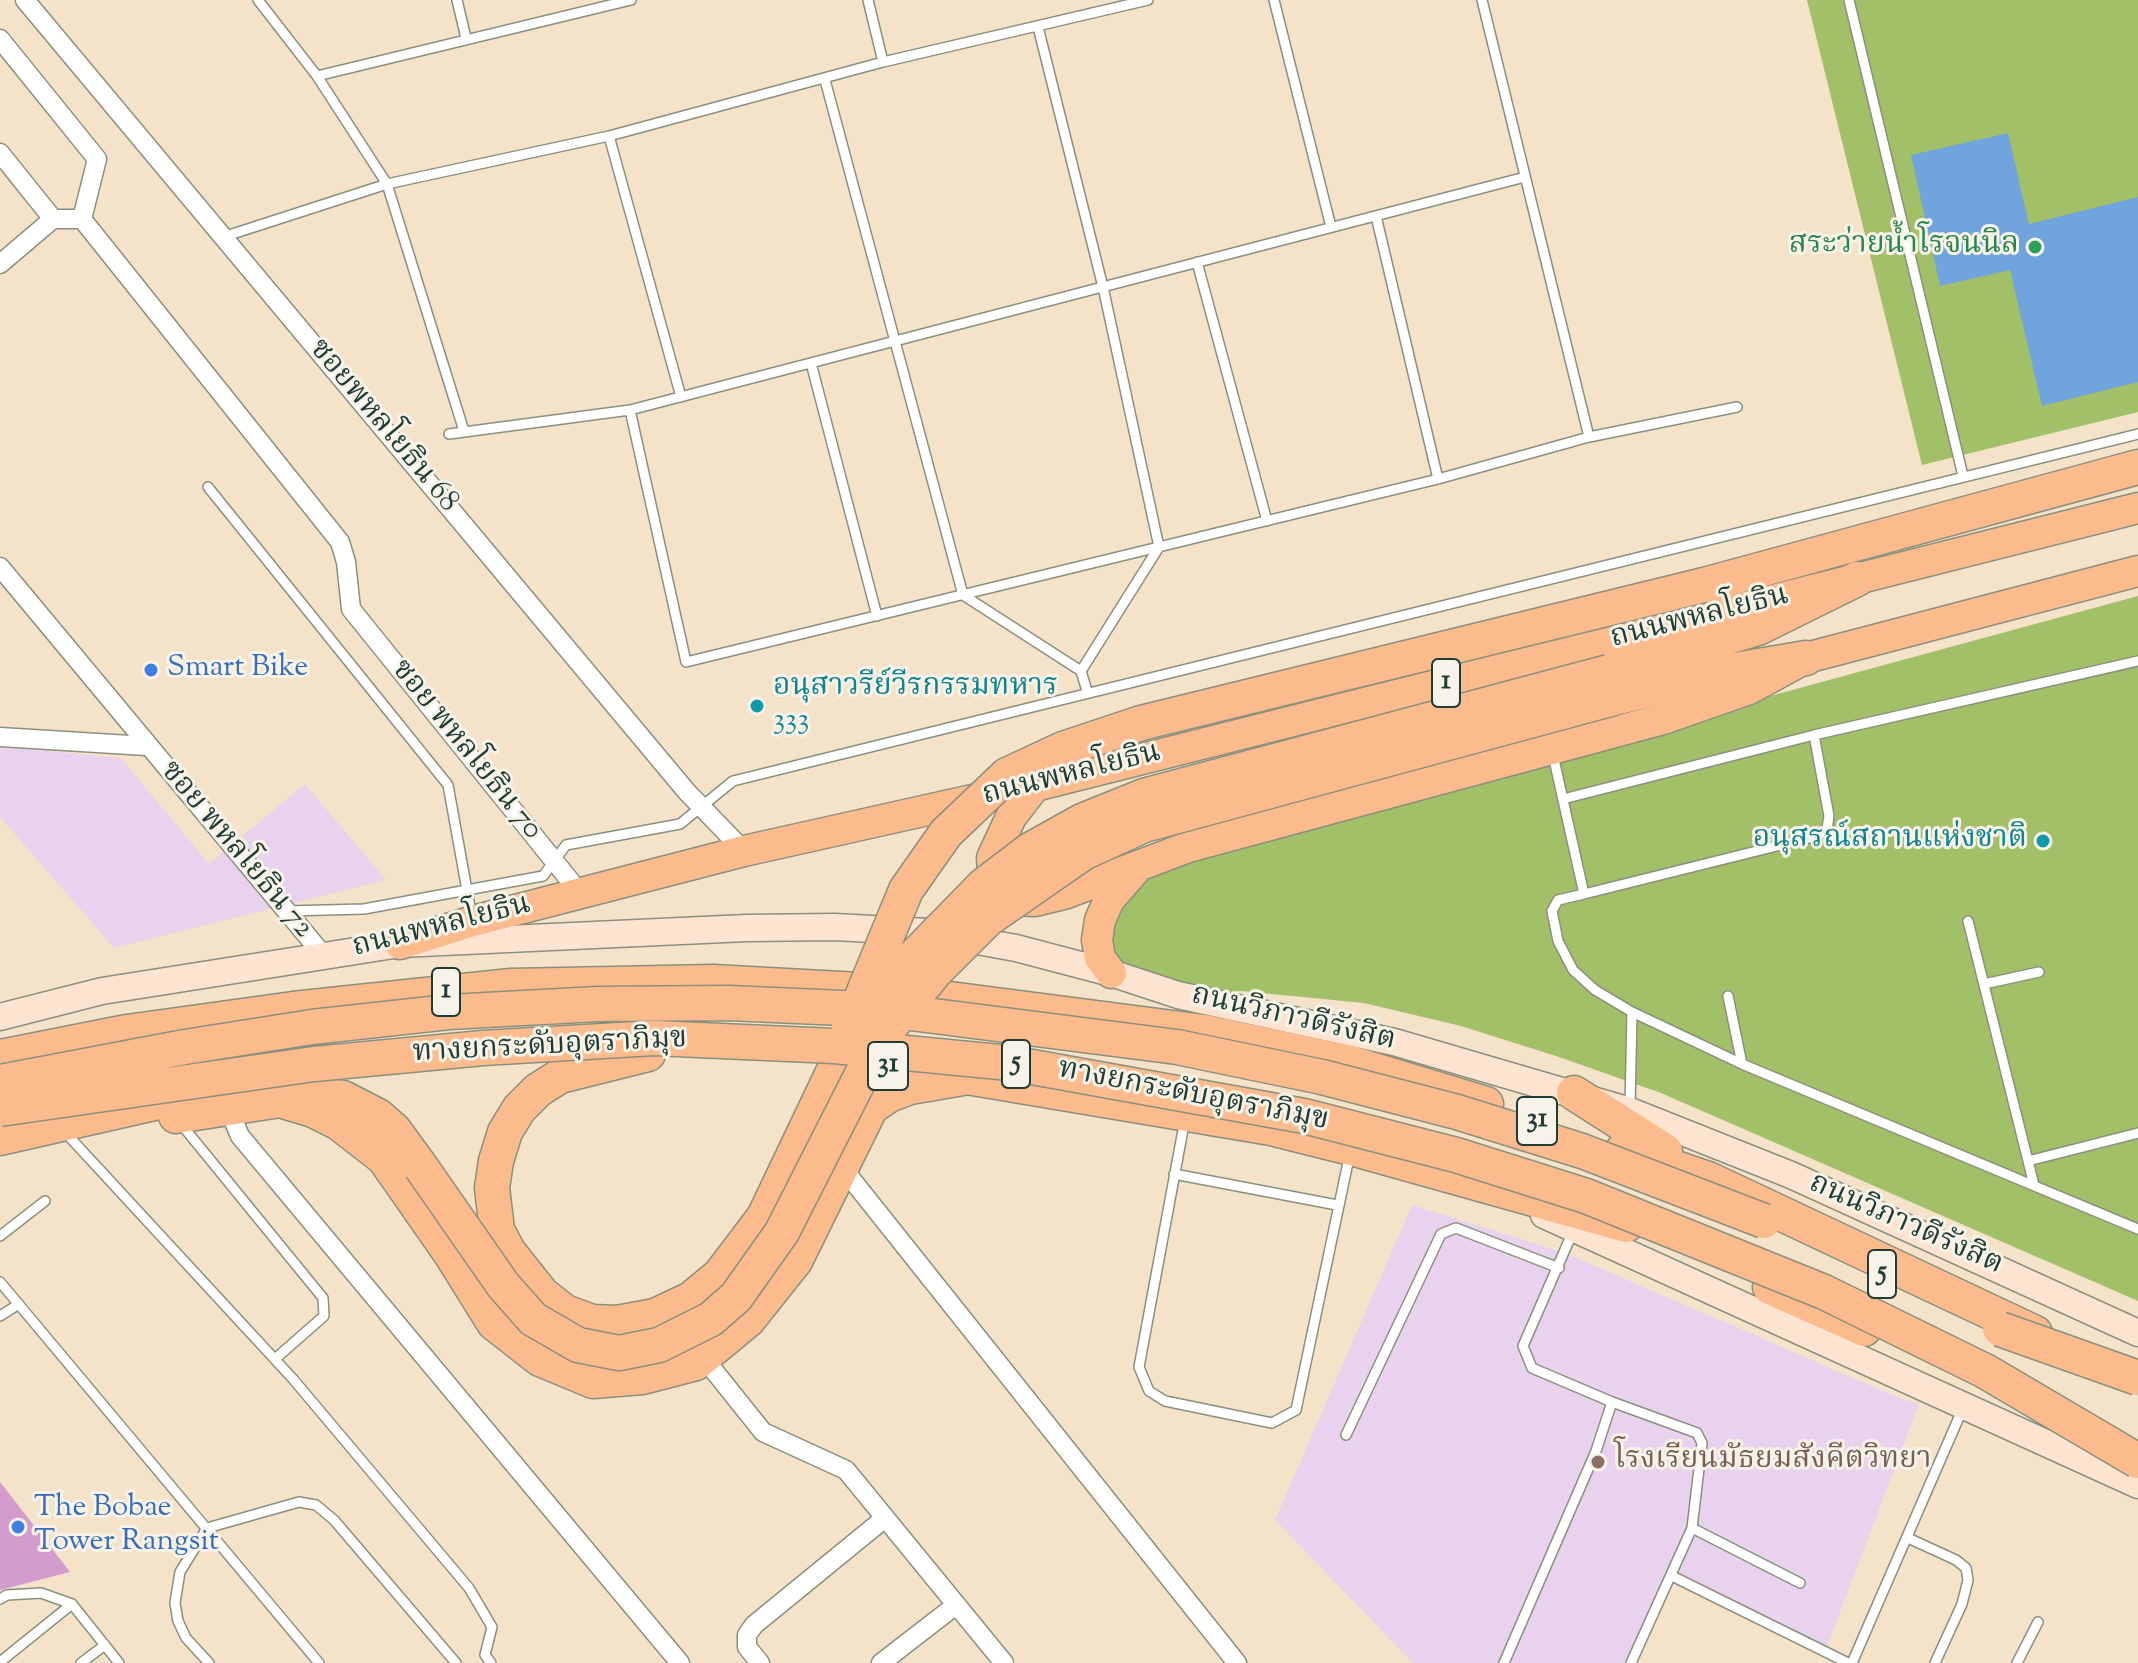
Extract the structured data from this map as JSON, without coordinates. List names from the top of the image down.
{
  "streets": {
    "highway": [
      "ถนนพหลโยธิน",
      "1",
      "ถนนวิภาวดีรังสิต",
      "ทางยกระดับอุตราภิมุข",
      "5",
      "31"
    ],
    "street": ["ซอยพหลโยธิน 68", "ซอย พหลโยธิน 70", "ซอย พหลโยธิน 72"]
  },
  "crossings": [
    ["ซอยพหลโยธิน 68", "ถนนพหลโยธิน"],
    ["ถนนพหลโยธิน", "ซอย พหลโยธิน 70"],
    ["ถนนพหลโยธิน", "ซอย พหลโยธิน 72"],
    ["ถนนพหลโยธิน", "ถนนวิภาวดีรังสิต"],
    ["1", "31"],
    ["ถนนวิภาวดีรังสิต", "5"],
    ["ทางยกระดับอุตราภิมุข", "5"]
  ],
  "places": [
    "สระว่ายน้ำโรจนนิล",
    "Smart Bike",
    "อนุสาวรีย์วีรกรรมทหาร 333",
    "อนุสรณ์สถานแห่งชาติ",
    "โรงเรียนมัธยมสังคีตวิทยา",
    "The Bobae Tower Rangsit"
  ]
}
